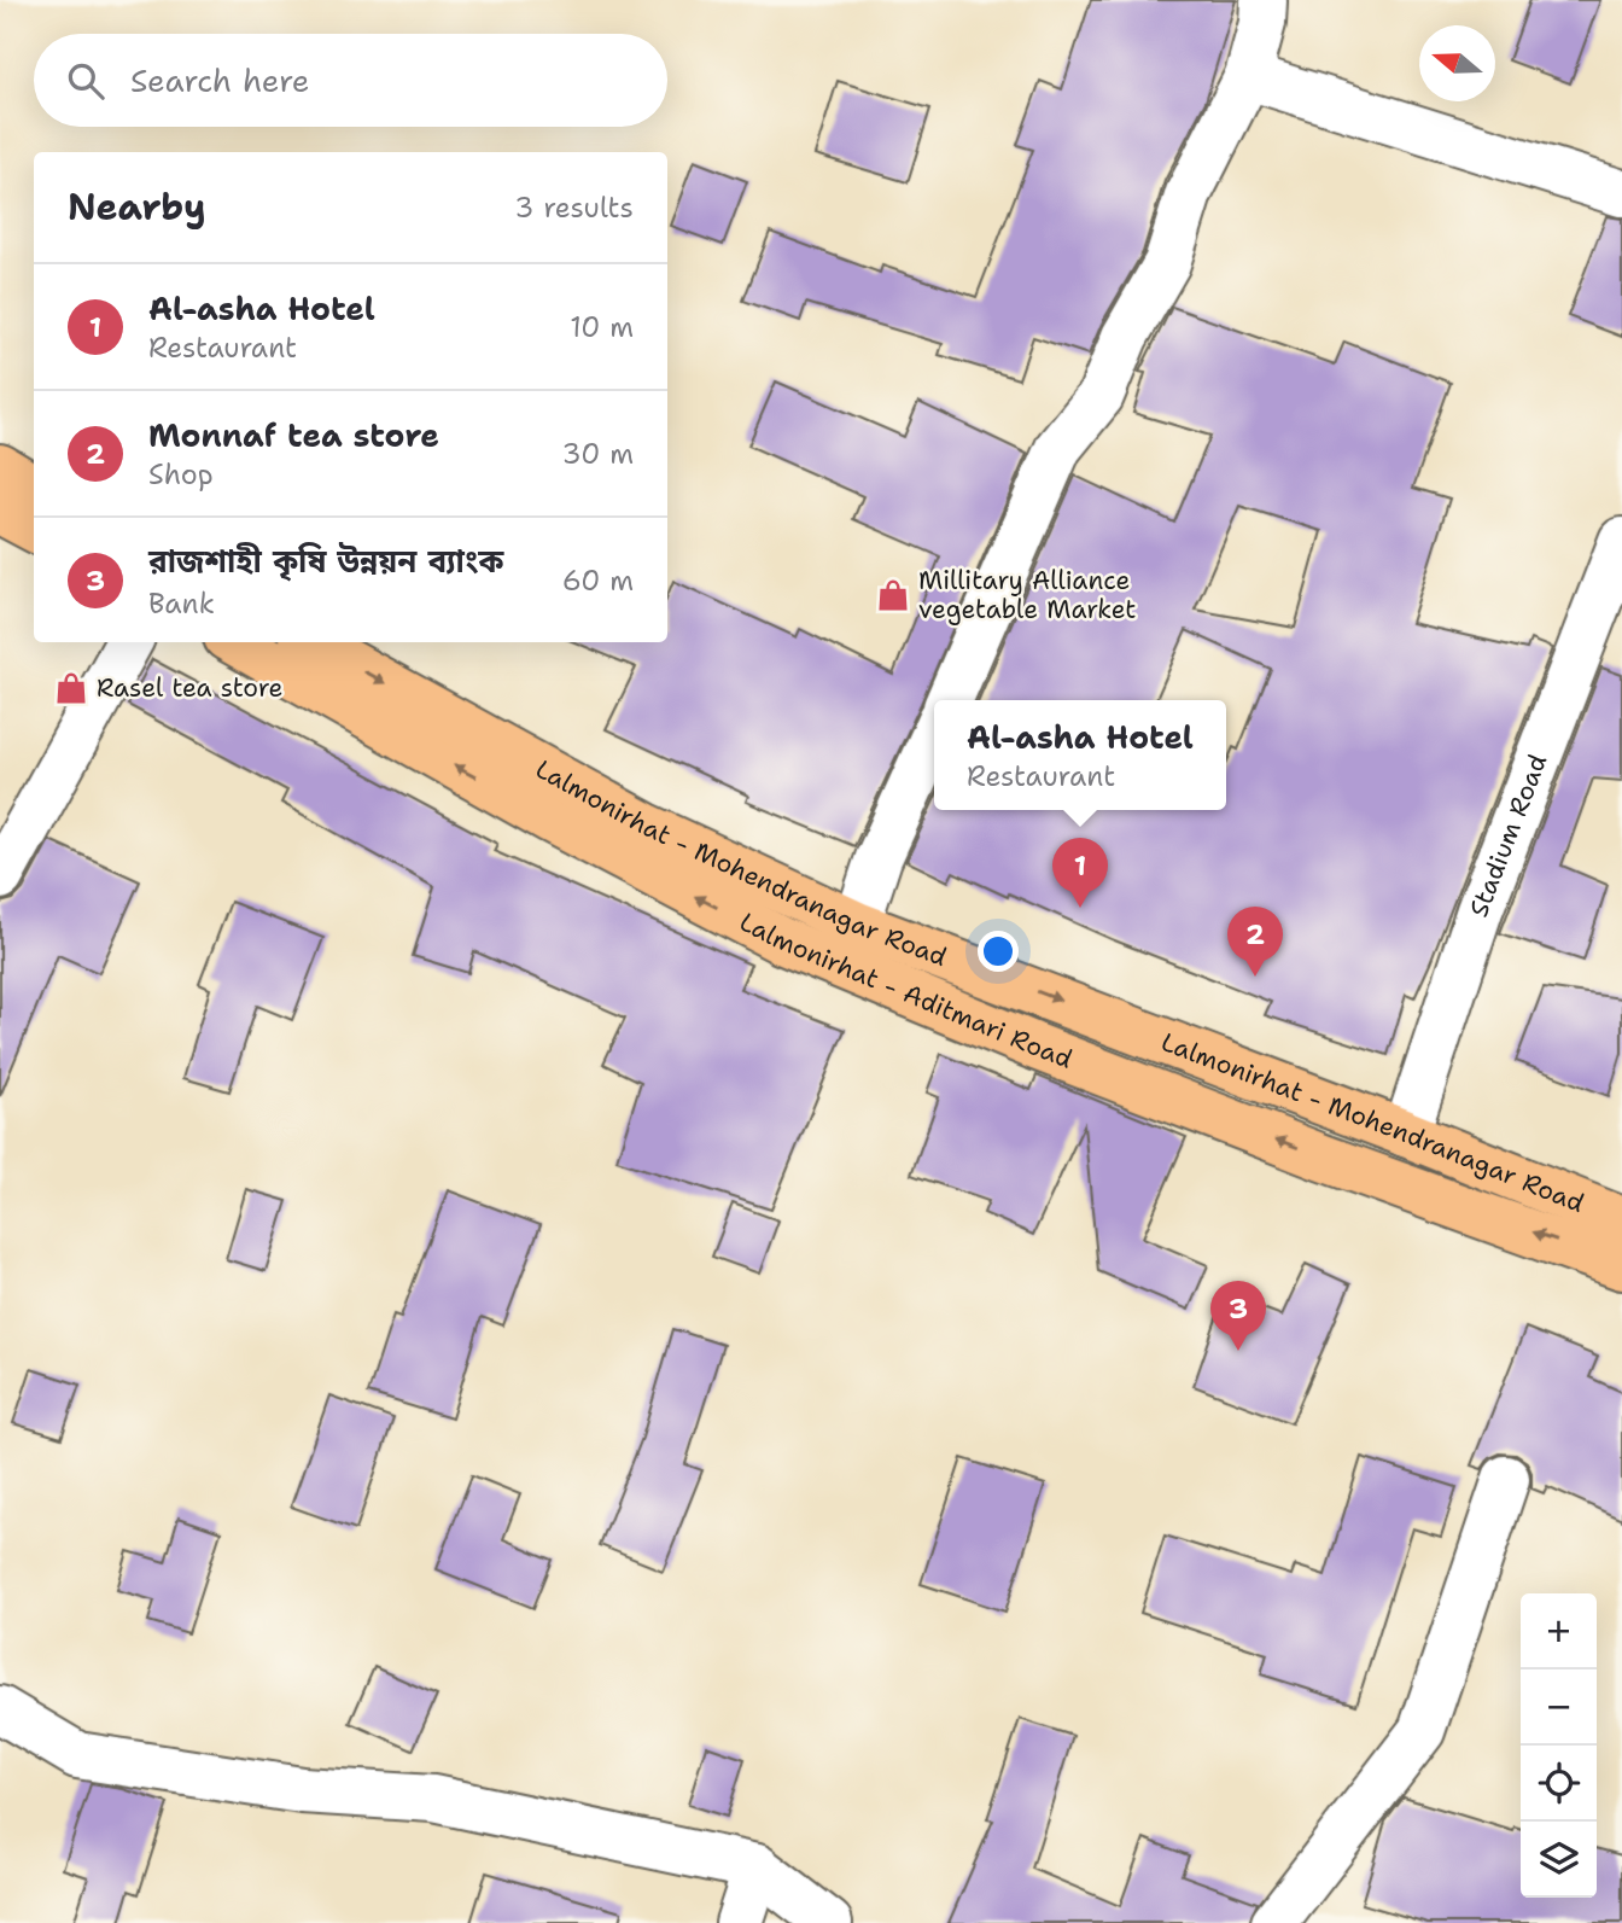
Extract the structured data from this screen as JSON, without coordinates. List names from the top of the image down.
{
  "streets": {
    "highway": ["Lalmonirhat - Mohendranagar Road", "Lalmonirhat - Aditmari Road"],
    "street": ["Stadium Road"]
  },
  "crossings": [
    ["Stadium Road", "Lalmonirhat - Mohendranagar Road"]
  ],
  "one_way": ["Lalmonirhat - Mohendranagar Road", "Lalmonirhat - Aditmari Road"],
  "places": {
    "shop": ["Millitary Alliance vegetable Market", "Rasel tea store"]
  },
  "north": "left",
  "page": {
    "search": "Search here",
    "heading": ["Nearby", "3 results"],
    "list": [
      {
        "mark": "1",
        "name": "Al-asha Hotel",
        "note": "Restaurant",
        "value": "10 m"
      },
      {
        "mark": "2",
        "name": "Monnaf tea store",
        "note": "Shop",
        "value": "30 m"
      },
      {
        "mark": "3",
        "name": "রাজশাহী কৃষি উন্নয়ন ব্যাংক",
        "note": "Bank",
        "value": "60 m"
      }
    ],
    "popup": ["Al-asha Hotel", "Restaurant"],
    "pins": ["1", "2", "3"],
    "map_buttons": ["+", "−"]
  }
}
